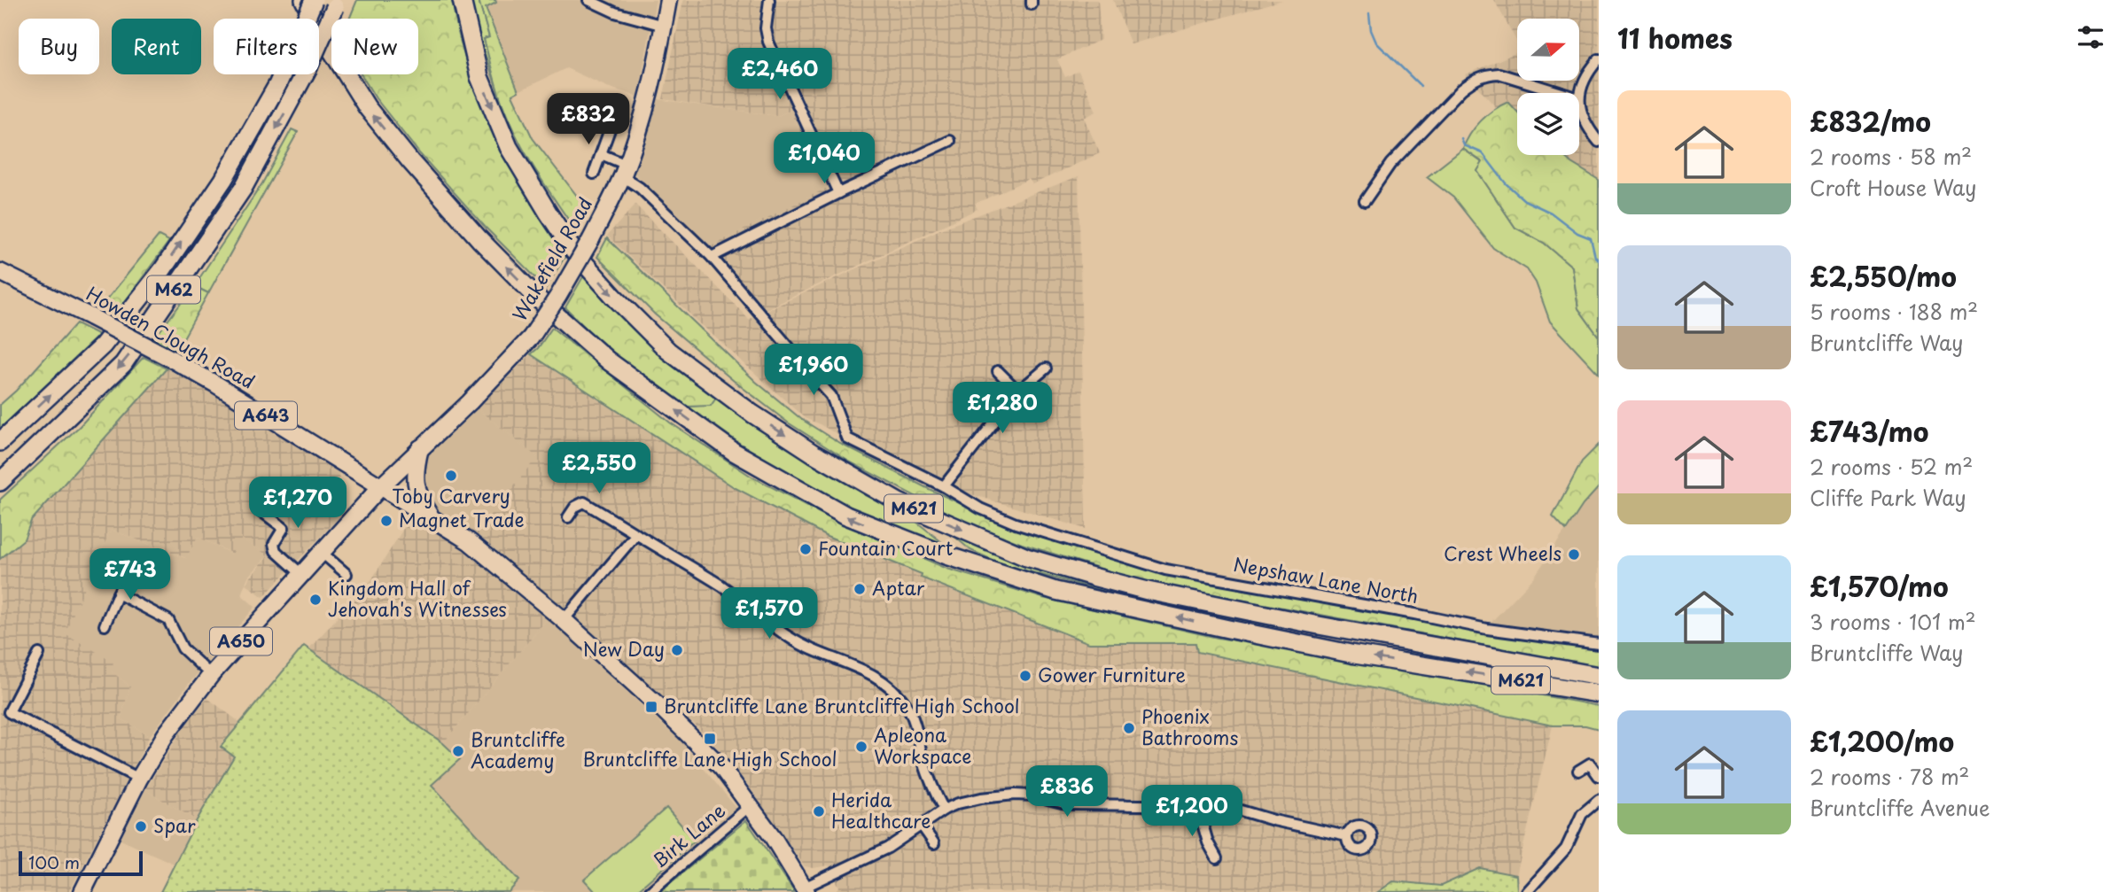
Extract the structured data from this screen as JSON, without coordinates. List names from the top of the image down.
{
  "streets": {
    "highway": ["M62", "M621"],
    "main road": [
      "Wakefield Road",
      "Howden Clough Road",
      "A643",
      "A650"
    ],
    "street": ["Nepshaw Lane North", "Birk Lane"]
  },
  "crossings": [
    ["Wakefield Road", "Howden Clough Road"],
    ["Wakefield Road", "A643"],
    ["Wakefield Road", "Nepshaw Lane North"],
    ["Wakefield Road", "A650"],
    ["Howden Clough Road", "A643"],
    ["Howden Clough Road", "A650"],
    ["A643", "A650"],
    ["A643", "Birk Lane"]
  ],
  "places": {
    "other": [
      "Toby Carvery",
      "Magnet Trade",
      "Fountain Court",
      "Crest Wheels",
      "Aptar",
      "Kingdom Hall of Jehovah's Witnesses",
      "New Day",
      "Gower Furniture",
      "Phoenix Bathrooms",
      "Apleona Workspace",
      "Bruntcliffe Academy",
      "Herida Healthcare",
      "Spar"
    ],
    "transit": ["Bruntcliffe Lane Bruntcliffe High School", "Bruntcliffe Lane High School"]
  },
  "scale_bar": "100 m",
  "north": "right",
  "page": {
    "heading": "11 homes",
    "chip": [
      "Buy",
      "Rent",
      "Filters",
      "New"
    ],
    "price": [
      "£2,460",
      "£832",
      "£1,040",
      "£1,960",
      "£1,280",
      "£2,550",
      "£1,270",
      "£743",
      "£1,570",
      "£836",
      "£1,200"
    ],
    "list": [
      {
        "name": "£832/mo",
        "note": "2 rooms · 58 m² · Croft House Way"
      },
      {
        "name": "£2,550/mo",
        "note": "5 rooms · 188 m² · Bruntcliffe Way"
      },
      {
        "name": "£743/mo",
        "note": "2 rooms · 52 m² · Cliffe Park Way"
      },
      {
        "name": "£1,570/mo",
        "note": "3 rooms · 101 m² · Bruntcliffe Way"
      },
      {
        "name": "£1,200/mo",
        "note": "2 rooms · 78 m² · Bruntcliffe Avenue"
      }
    ],
    "scale": "100 m"
  }
}
